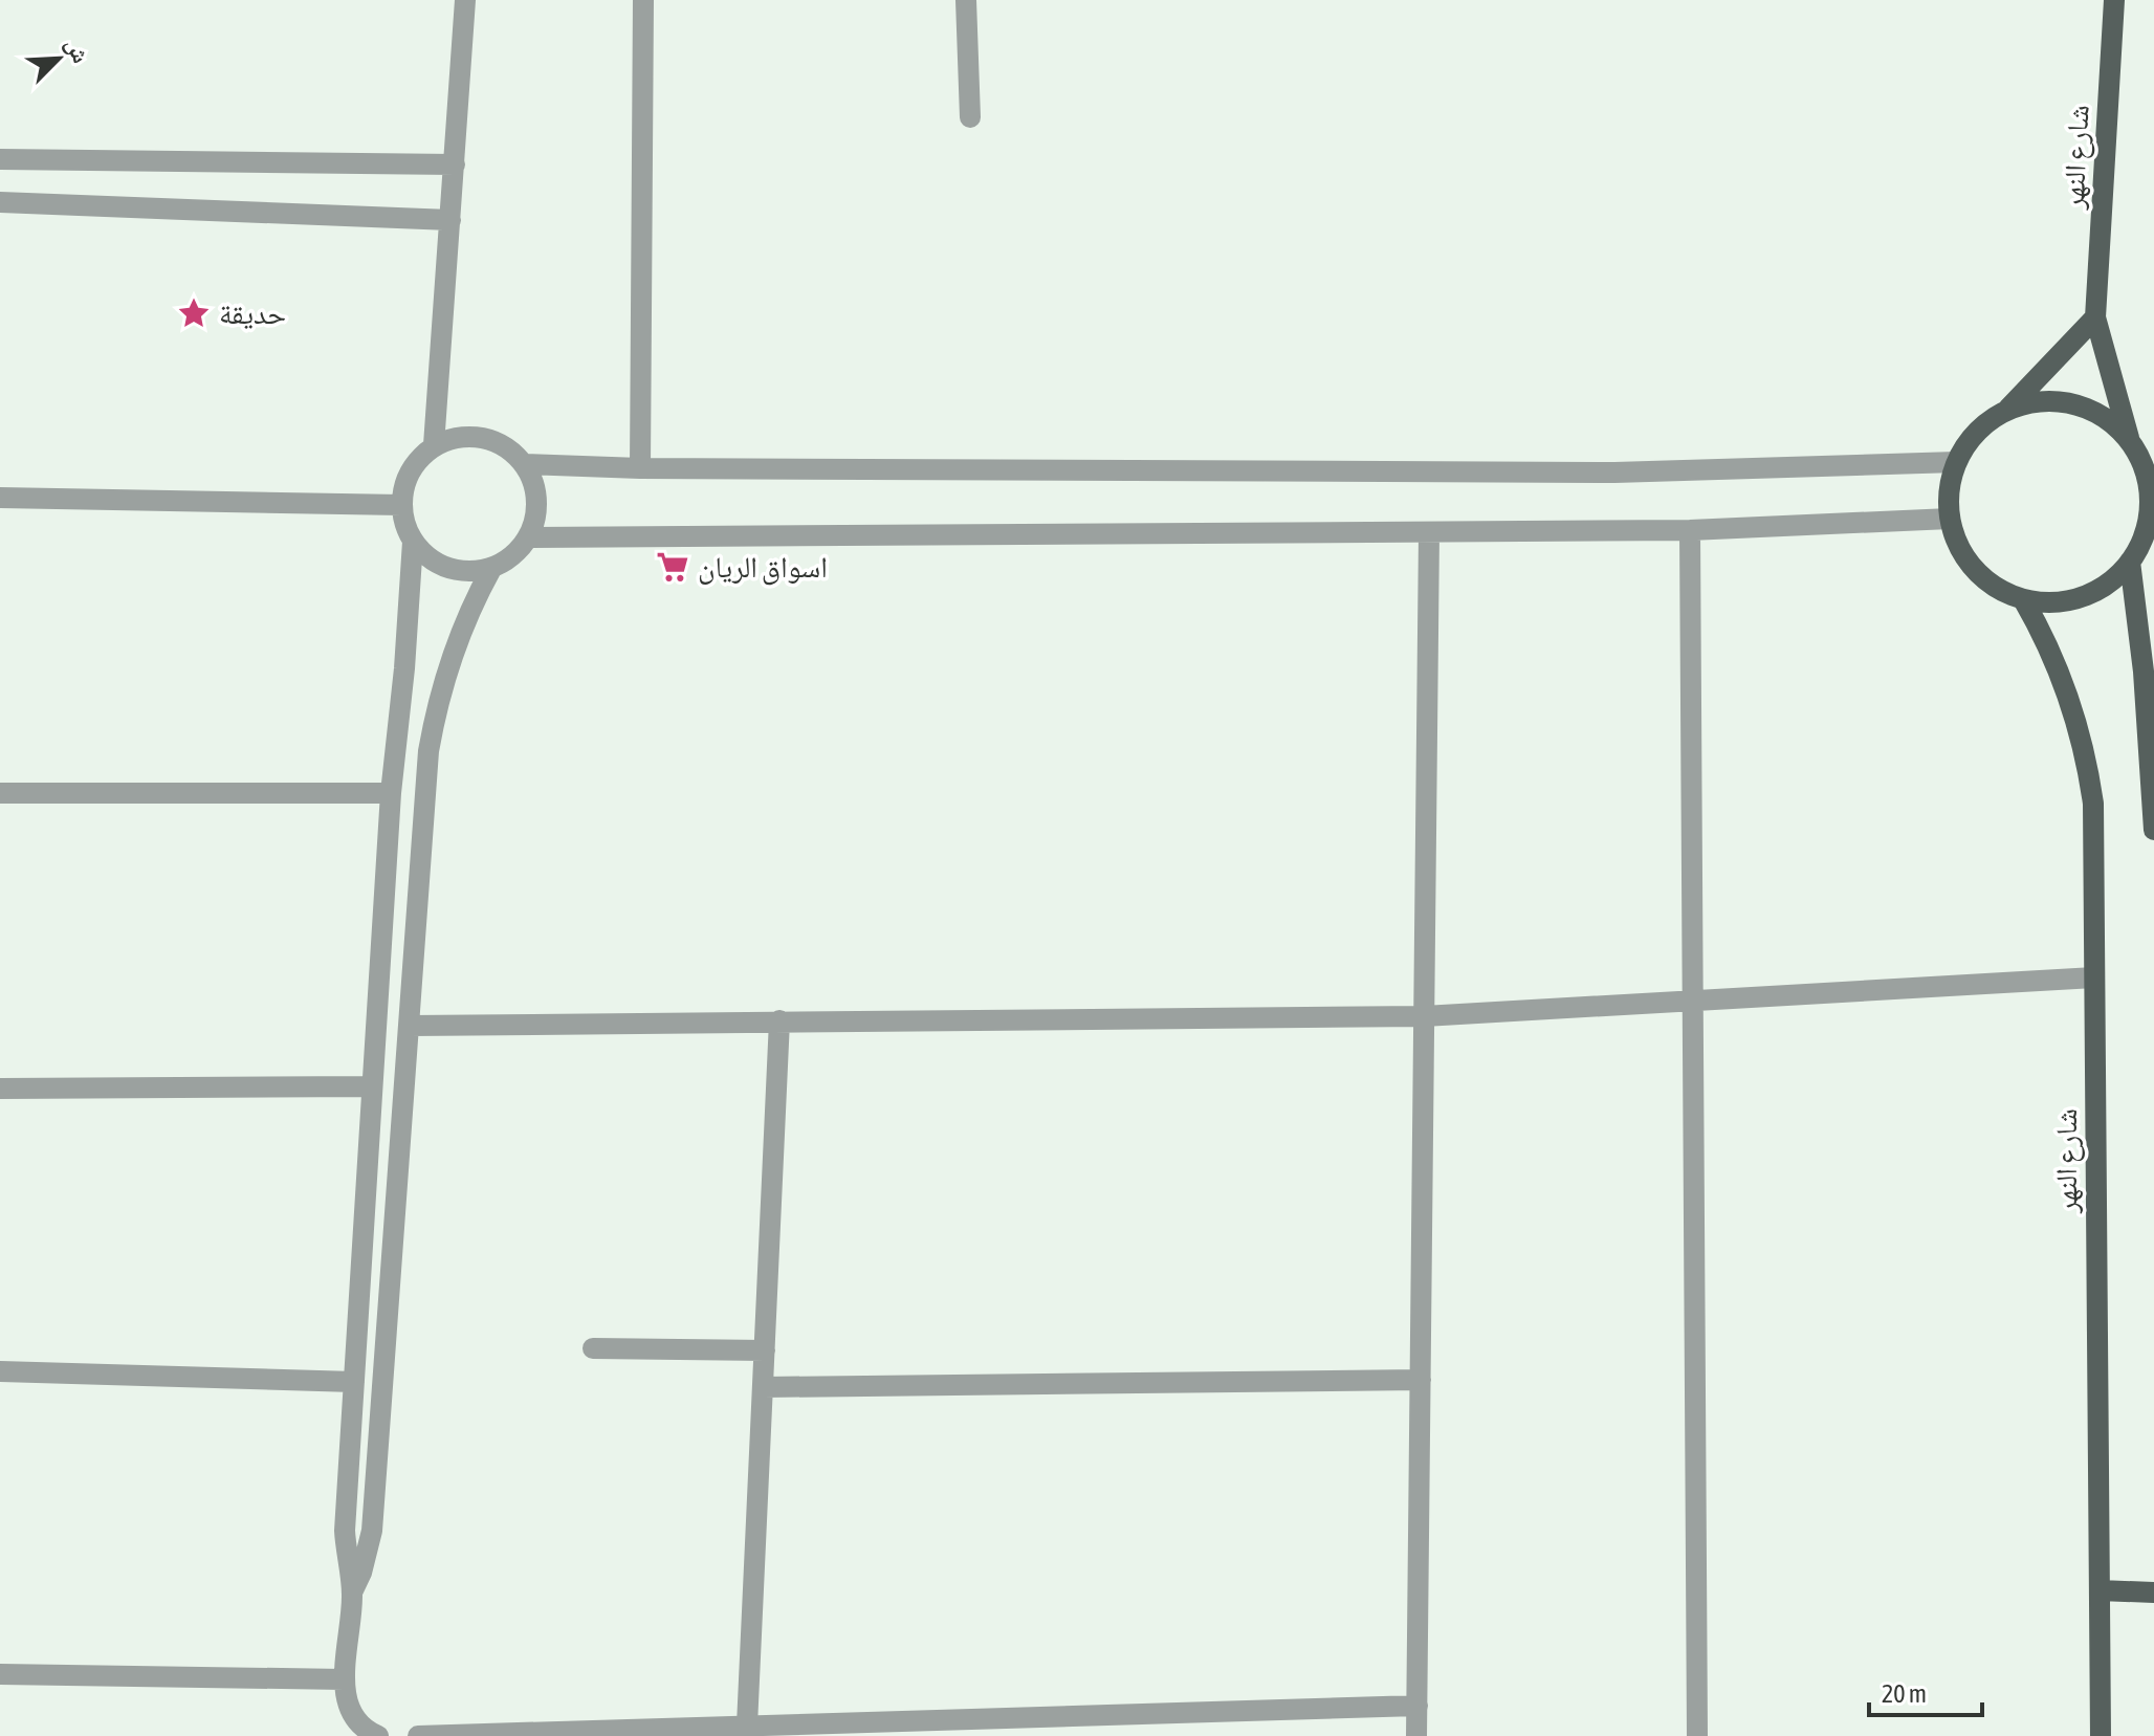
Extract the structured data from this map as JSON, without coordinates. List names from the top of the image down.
{
  "streets": {
    "main road": ["شارع النهر"]
  },
  "places": {
    "place": ["حديقة"],
    "supermarket": ["اسواق الريان"]
  },
  "scale_bar": "20 m",
  "north": "top right"
}
